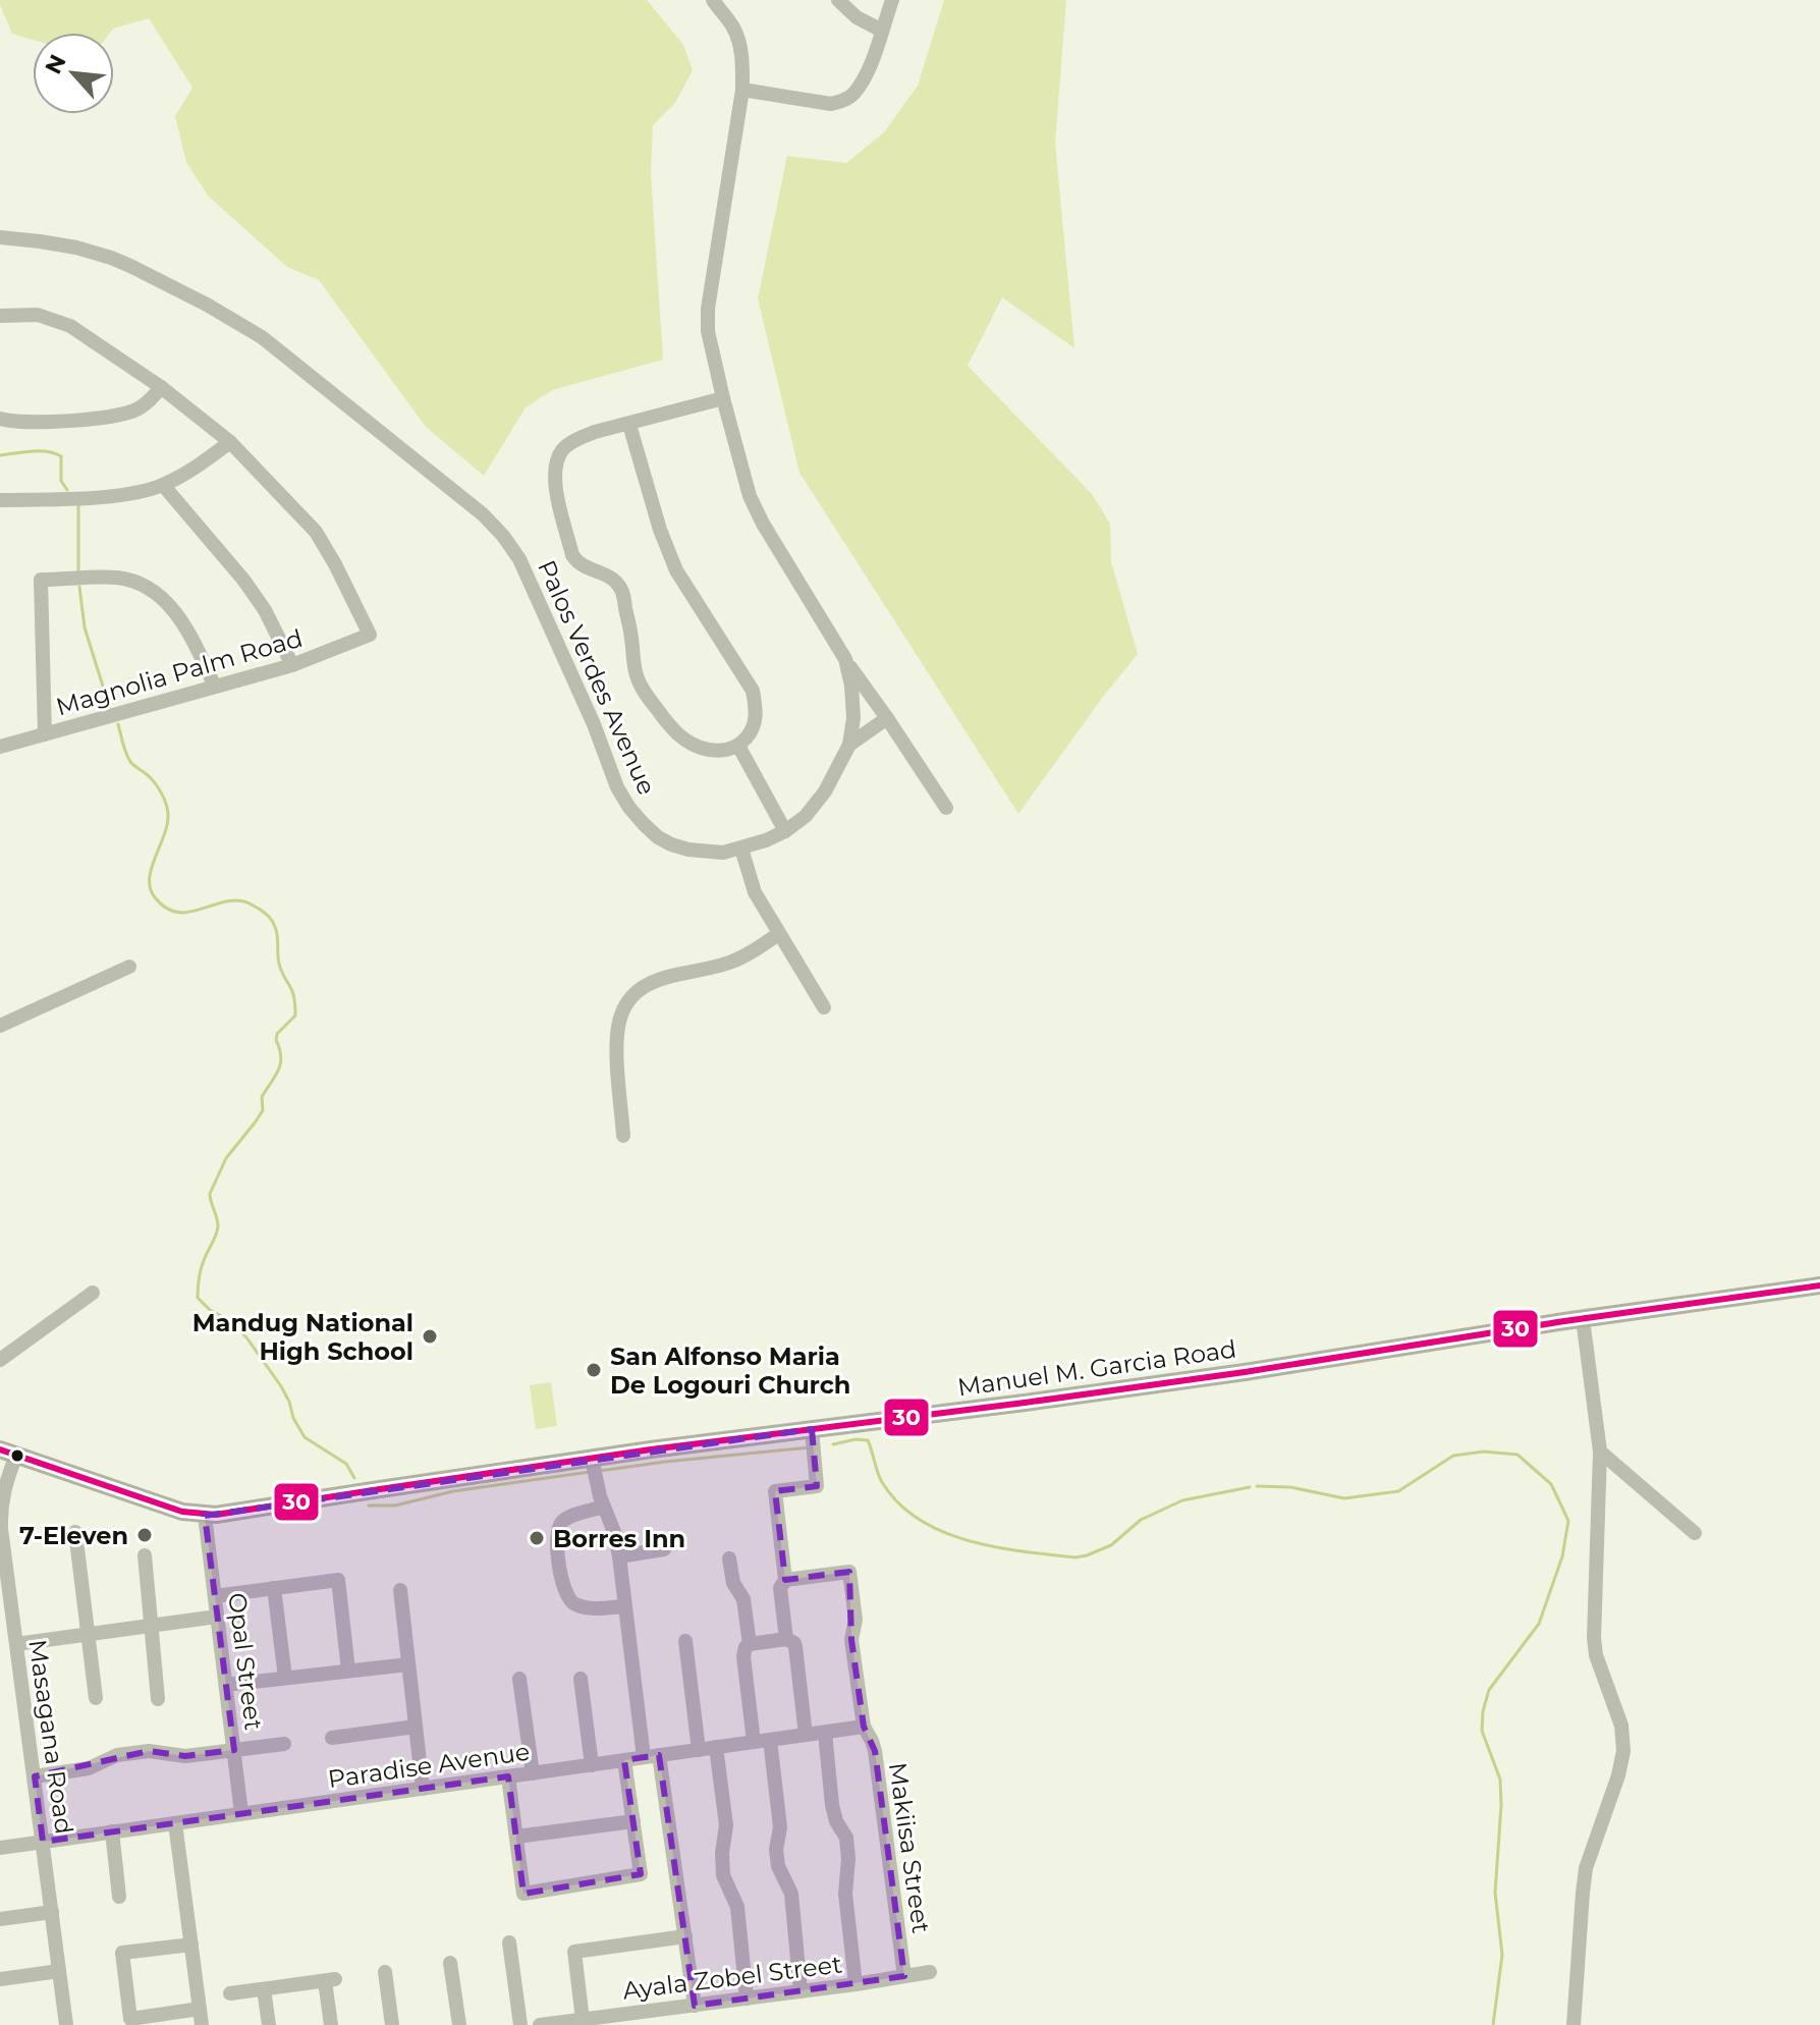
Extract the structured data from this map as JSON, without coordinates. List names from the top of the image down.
{
  "streets": {
    "main road": ["Manuel M. Garcia Road"],
    "street": [
      "Magnolia Palm Road",
      "Palos Verdes Avenue",
      "Opal Street",
      "Masagana Road",
      "Paradise Avenue",
      "Makiisa Street",
      "Ayala Zobel Street"
    ]
  },
  "crossings": [
    ["Manuel M. Garcia Road", "Opal Street"],
    ["Manuel M. Garcia Road", "Masagana Road"],
    ["Opal Street", "Paradise Avenue"],
    ["Masagana Road", "Paradise Avenue"],
    ["Paradise Avenue", "Makiisa Street"],
    ["Makiisa Street", "Ayala Zobel Street"]
  ],
  "places": [
    "Mandug National High School",
    "San Alfonso Maria De Logouri Church",
    "7-Eleven",
    "Borres Inn"
  ],
  "lines": ["transit line 30"],
  "north": "top left"
}
